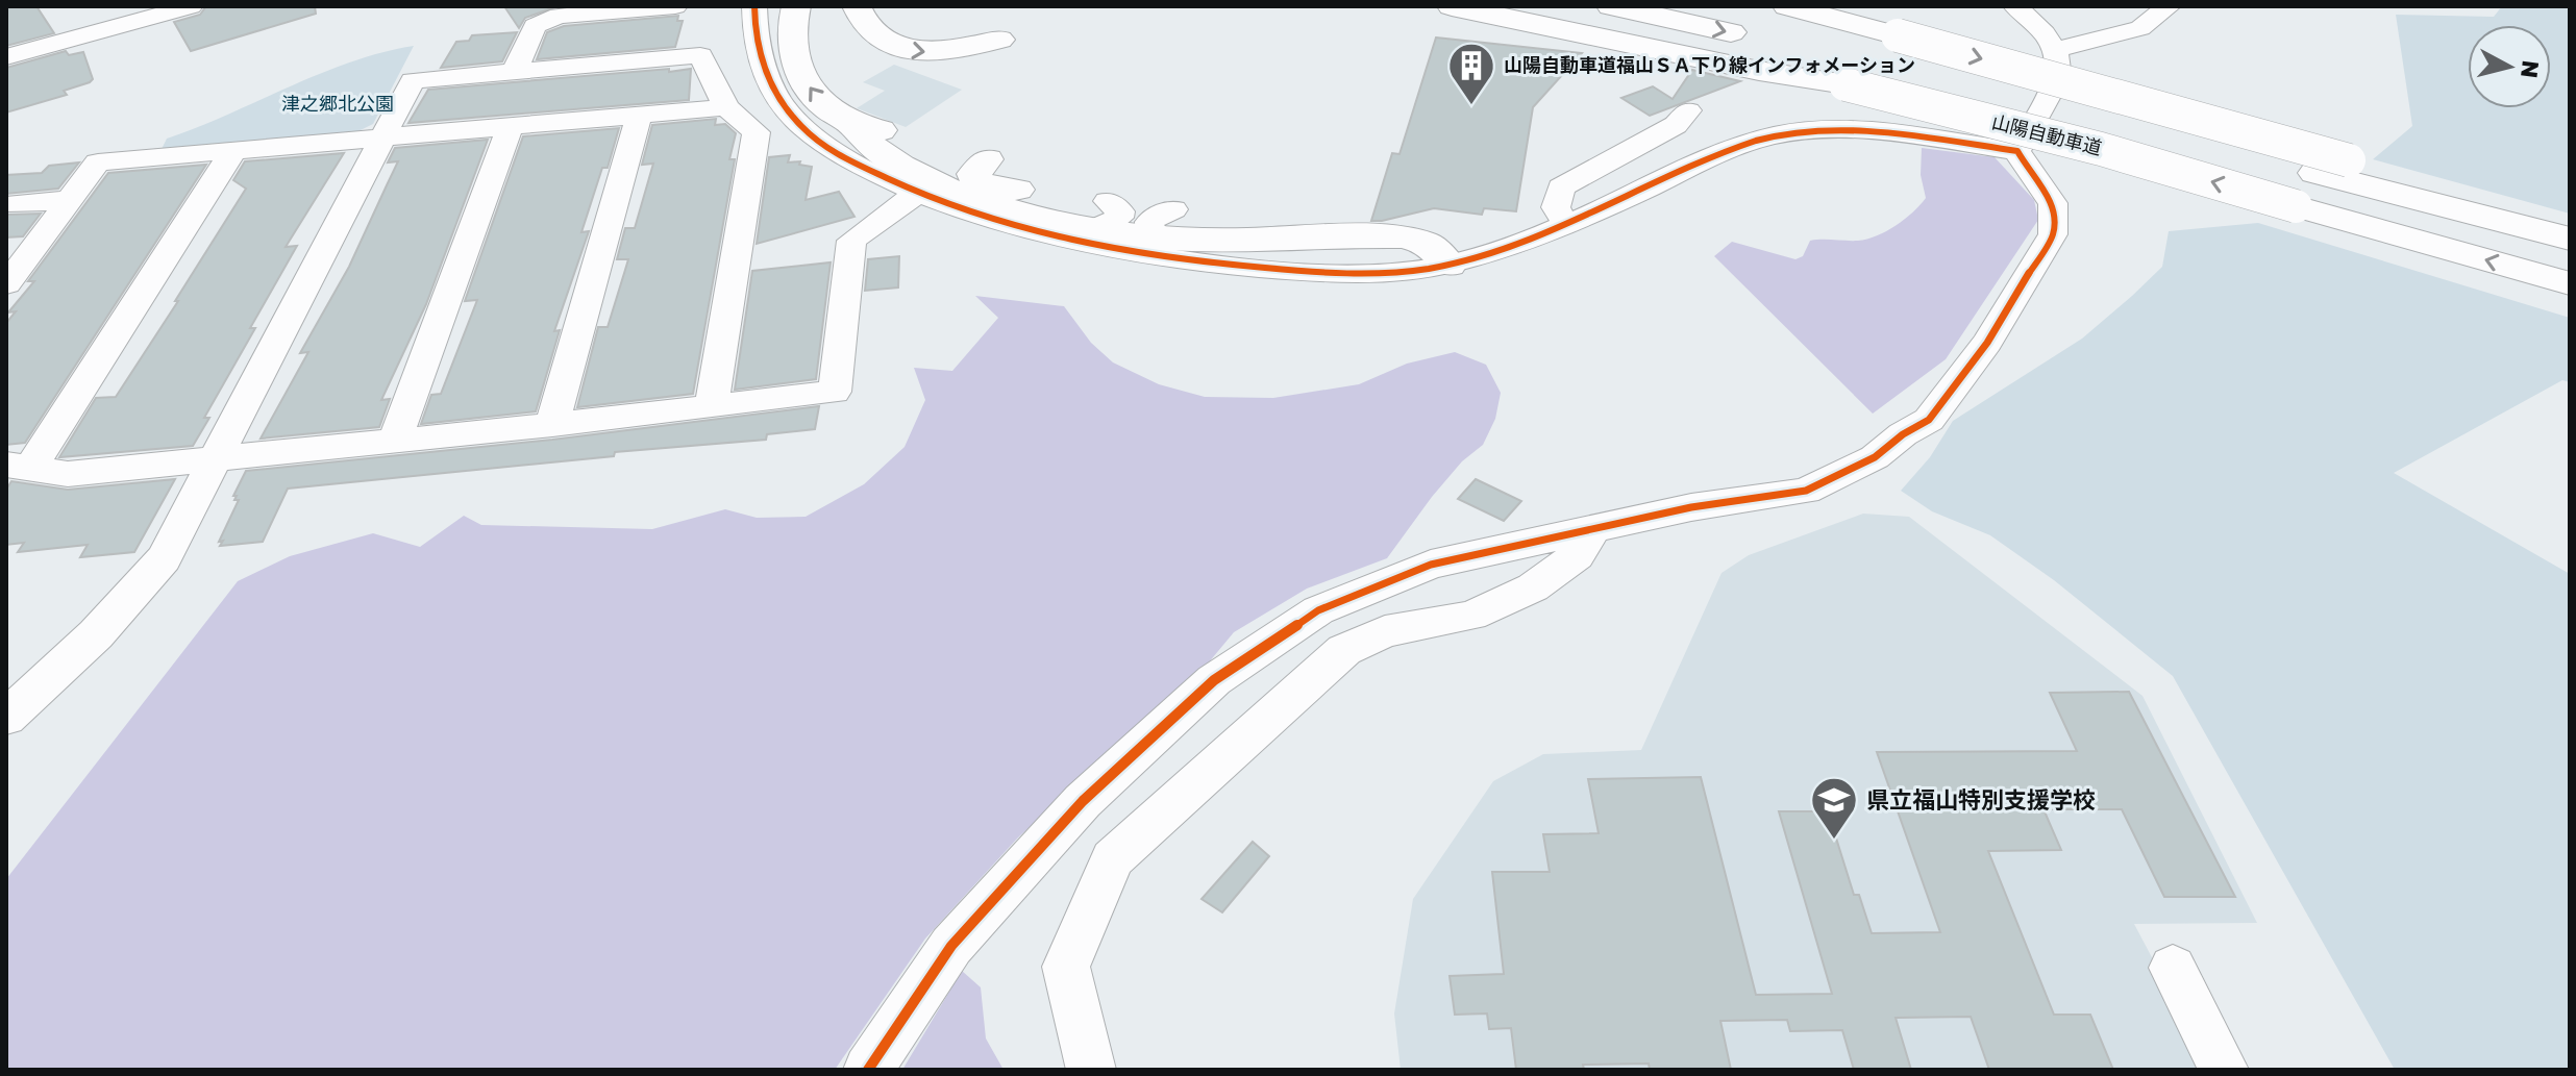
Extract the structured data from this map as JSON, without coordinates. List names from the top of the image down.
{
  "streets": {
    "highway": ["山陽自動車道"]
  },
  "parks": ["津之郷北公園"],
  "places": {
    "building": ["山陽自動車道福山ＳＡ下り線インフォメーション"],
    "school or university": ["県立福山特別支援学校"]
  },
  "north": "right"
}
